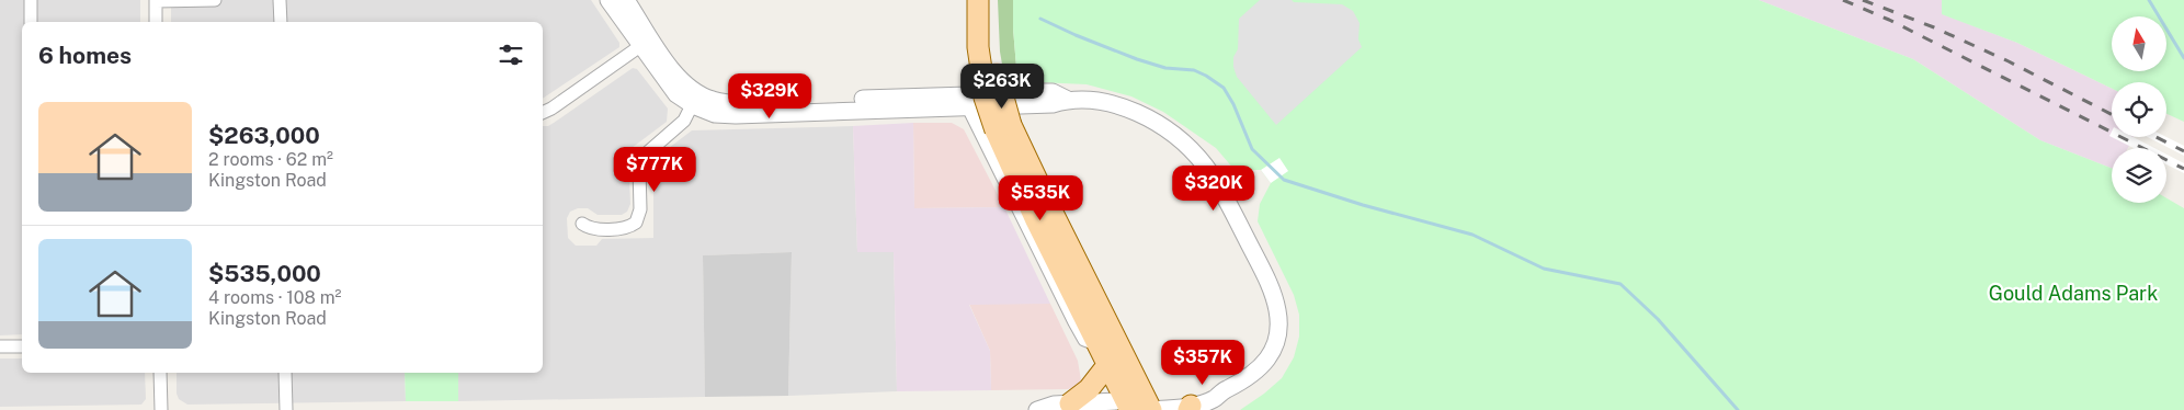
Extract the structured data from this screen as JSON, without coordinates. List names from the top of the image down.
{
  "parks": ["Gould Adams Park"],
  "north": "top",
  "page": {
    "heading": "6 homes",
    "price": [
      "$263K",
      "$329K",
      "$777K",
      "$320K",
      "$535K",
      "$357K"
    ],
    "list": [
      {
        "name": "$263,000",
        "note": "2 rooms · 62 m² · Kingston Road"
      },
      {
        "name": "$535,000",
        "note": "4 rooms · 108 m² · Kingston Road"
      }
    ]
  }
}
